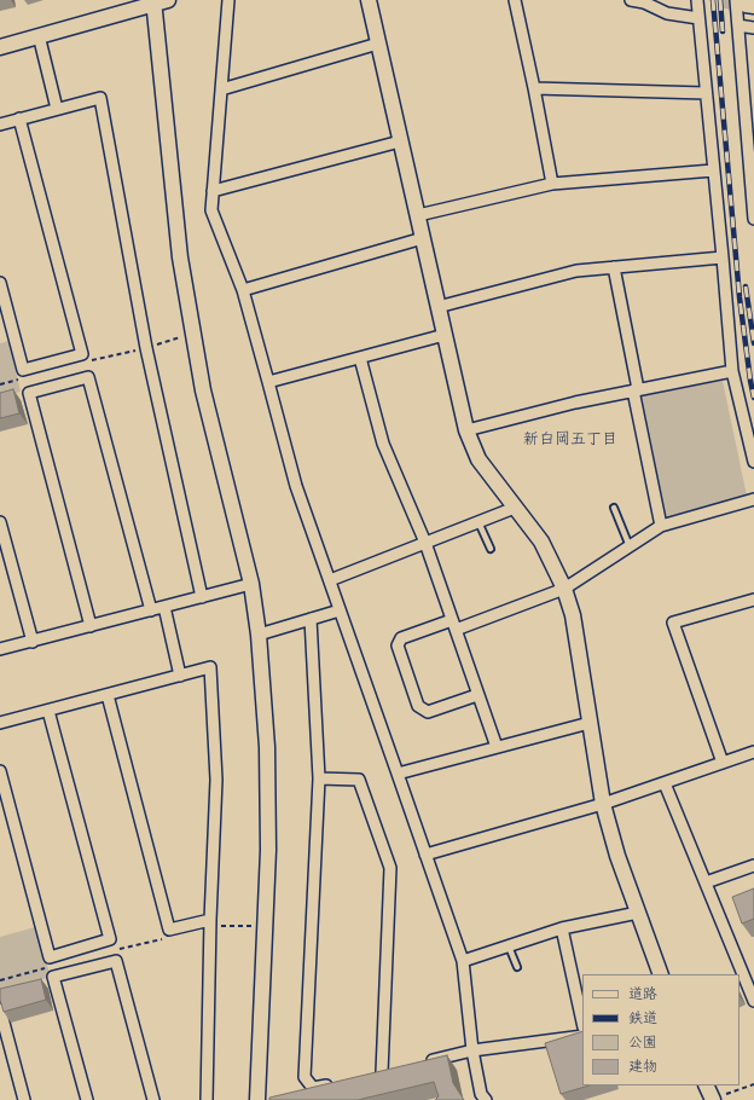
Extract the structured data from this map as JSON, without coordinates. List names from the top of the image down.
{
  "districts": ["新白岡五丁目"],
  "legend": [
    "道路",
    "鉄道",
    "公園",
    "建物"
  ]
}
